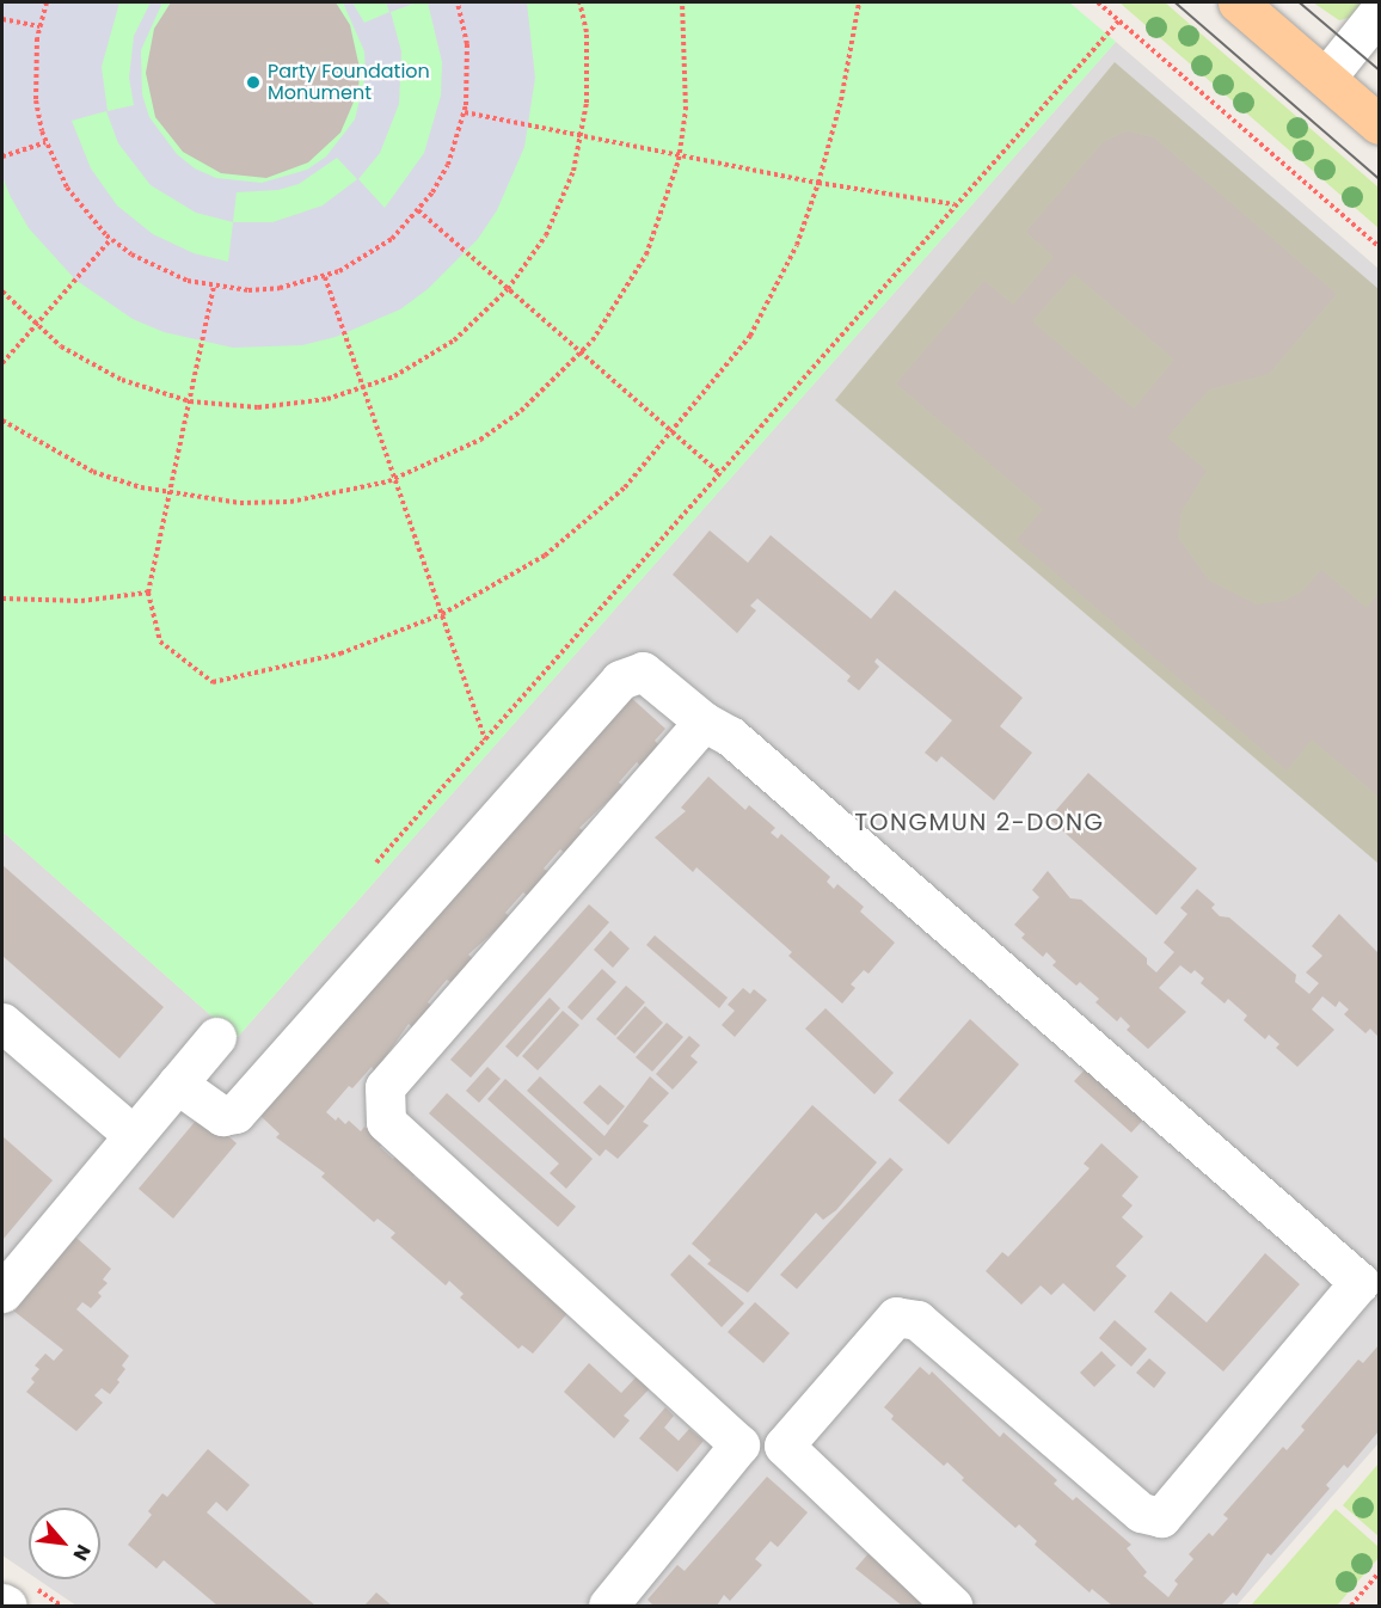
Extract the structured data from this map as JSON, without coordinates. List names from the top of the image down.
{
  "districts": ["TONGMUN 2-DONG"],
  "places": ["Party Foundation Monument"],
  "north": "bottom right"
}
